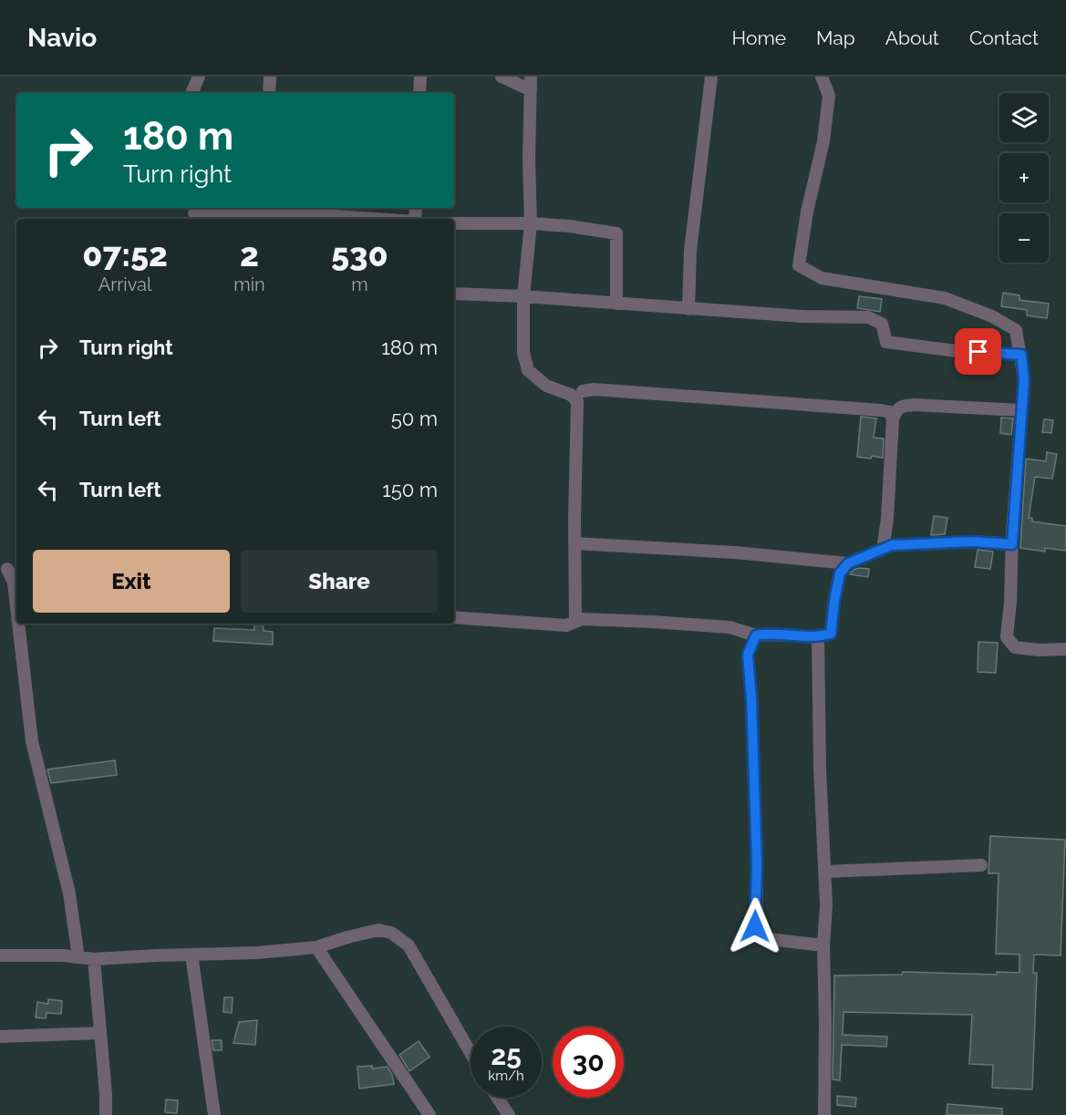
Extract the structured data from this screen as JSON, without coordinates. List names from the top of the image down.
{
  "page": {
    "header": "Navio",
    "nav": [
      "Home",
      "Map",
      "About",
      "Contact"
    ],
    "map_buttons": ["+", "−"],
    "turn": ["180 m", "Turn right"],
    "eta": [
      "07:52",
      "Arrival",
      "2",
      "min",
      "530",
      "m"
    ],
    "list": [
      {
        "name": "Turn right",
        "value": "180 m"
      },
      {
        "name": "Turn left",
        "value": "50 m"
      },
      {
        "name": "Turn left",
        "value": "150 m"
      }
    ],
    "buttons": ["Exit", "Share"],
    "speed": "25 km/h",
    "limit": "30"
  }
}
